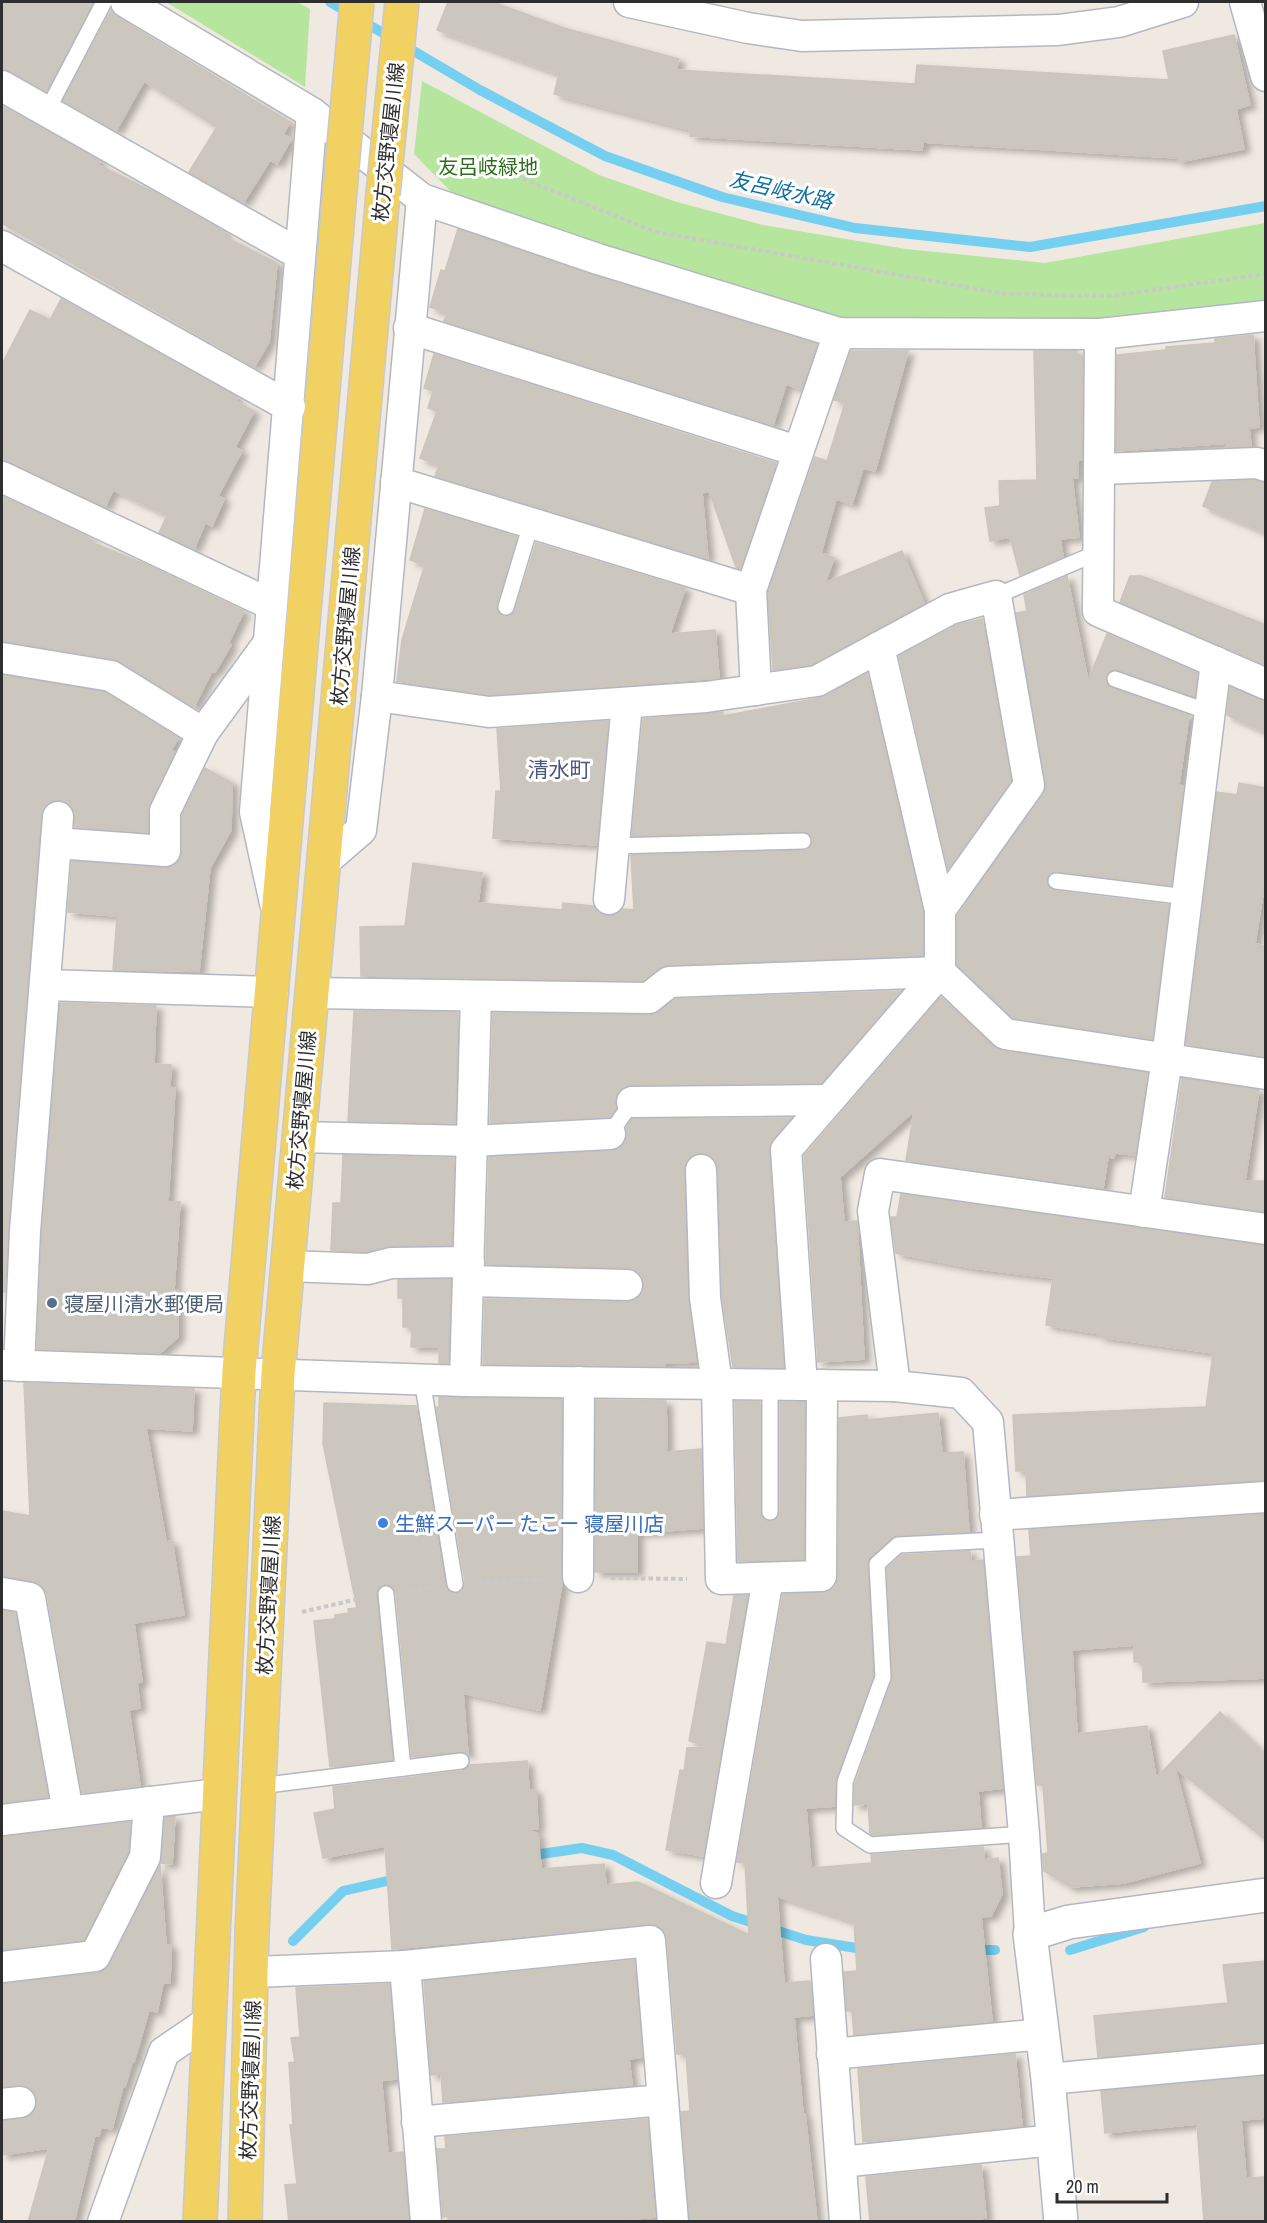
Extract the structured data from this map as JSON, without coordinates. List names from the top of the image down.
{
  "streets": {
    "main road": ["枚方交野寝屋川線"]
  },
  "districts": ["清水町"],
  "water": ["友呂岐水路"],
  "parks": ["友呂岐緑地"],
  "places": ["寝屋川清水郵便局", "生鮮スーパー たこー 寝屋川店"],
  "scale_bar": "20 m"
}
